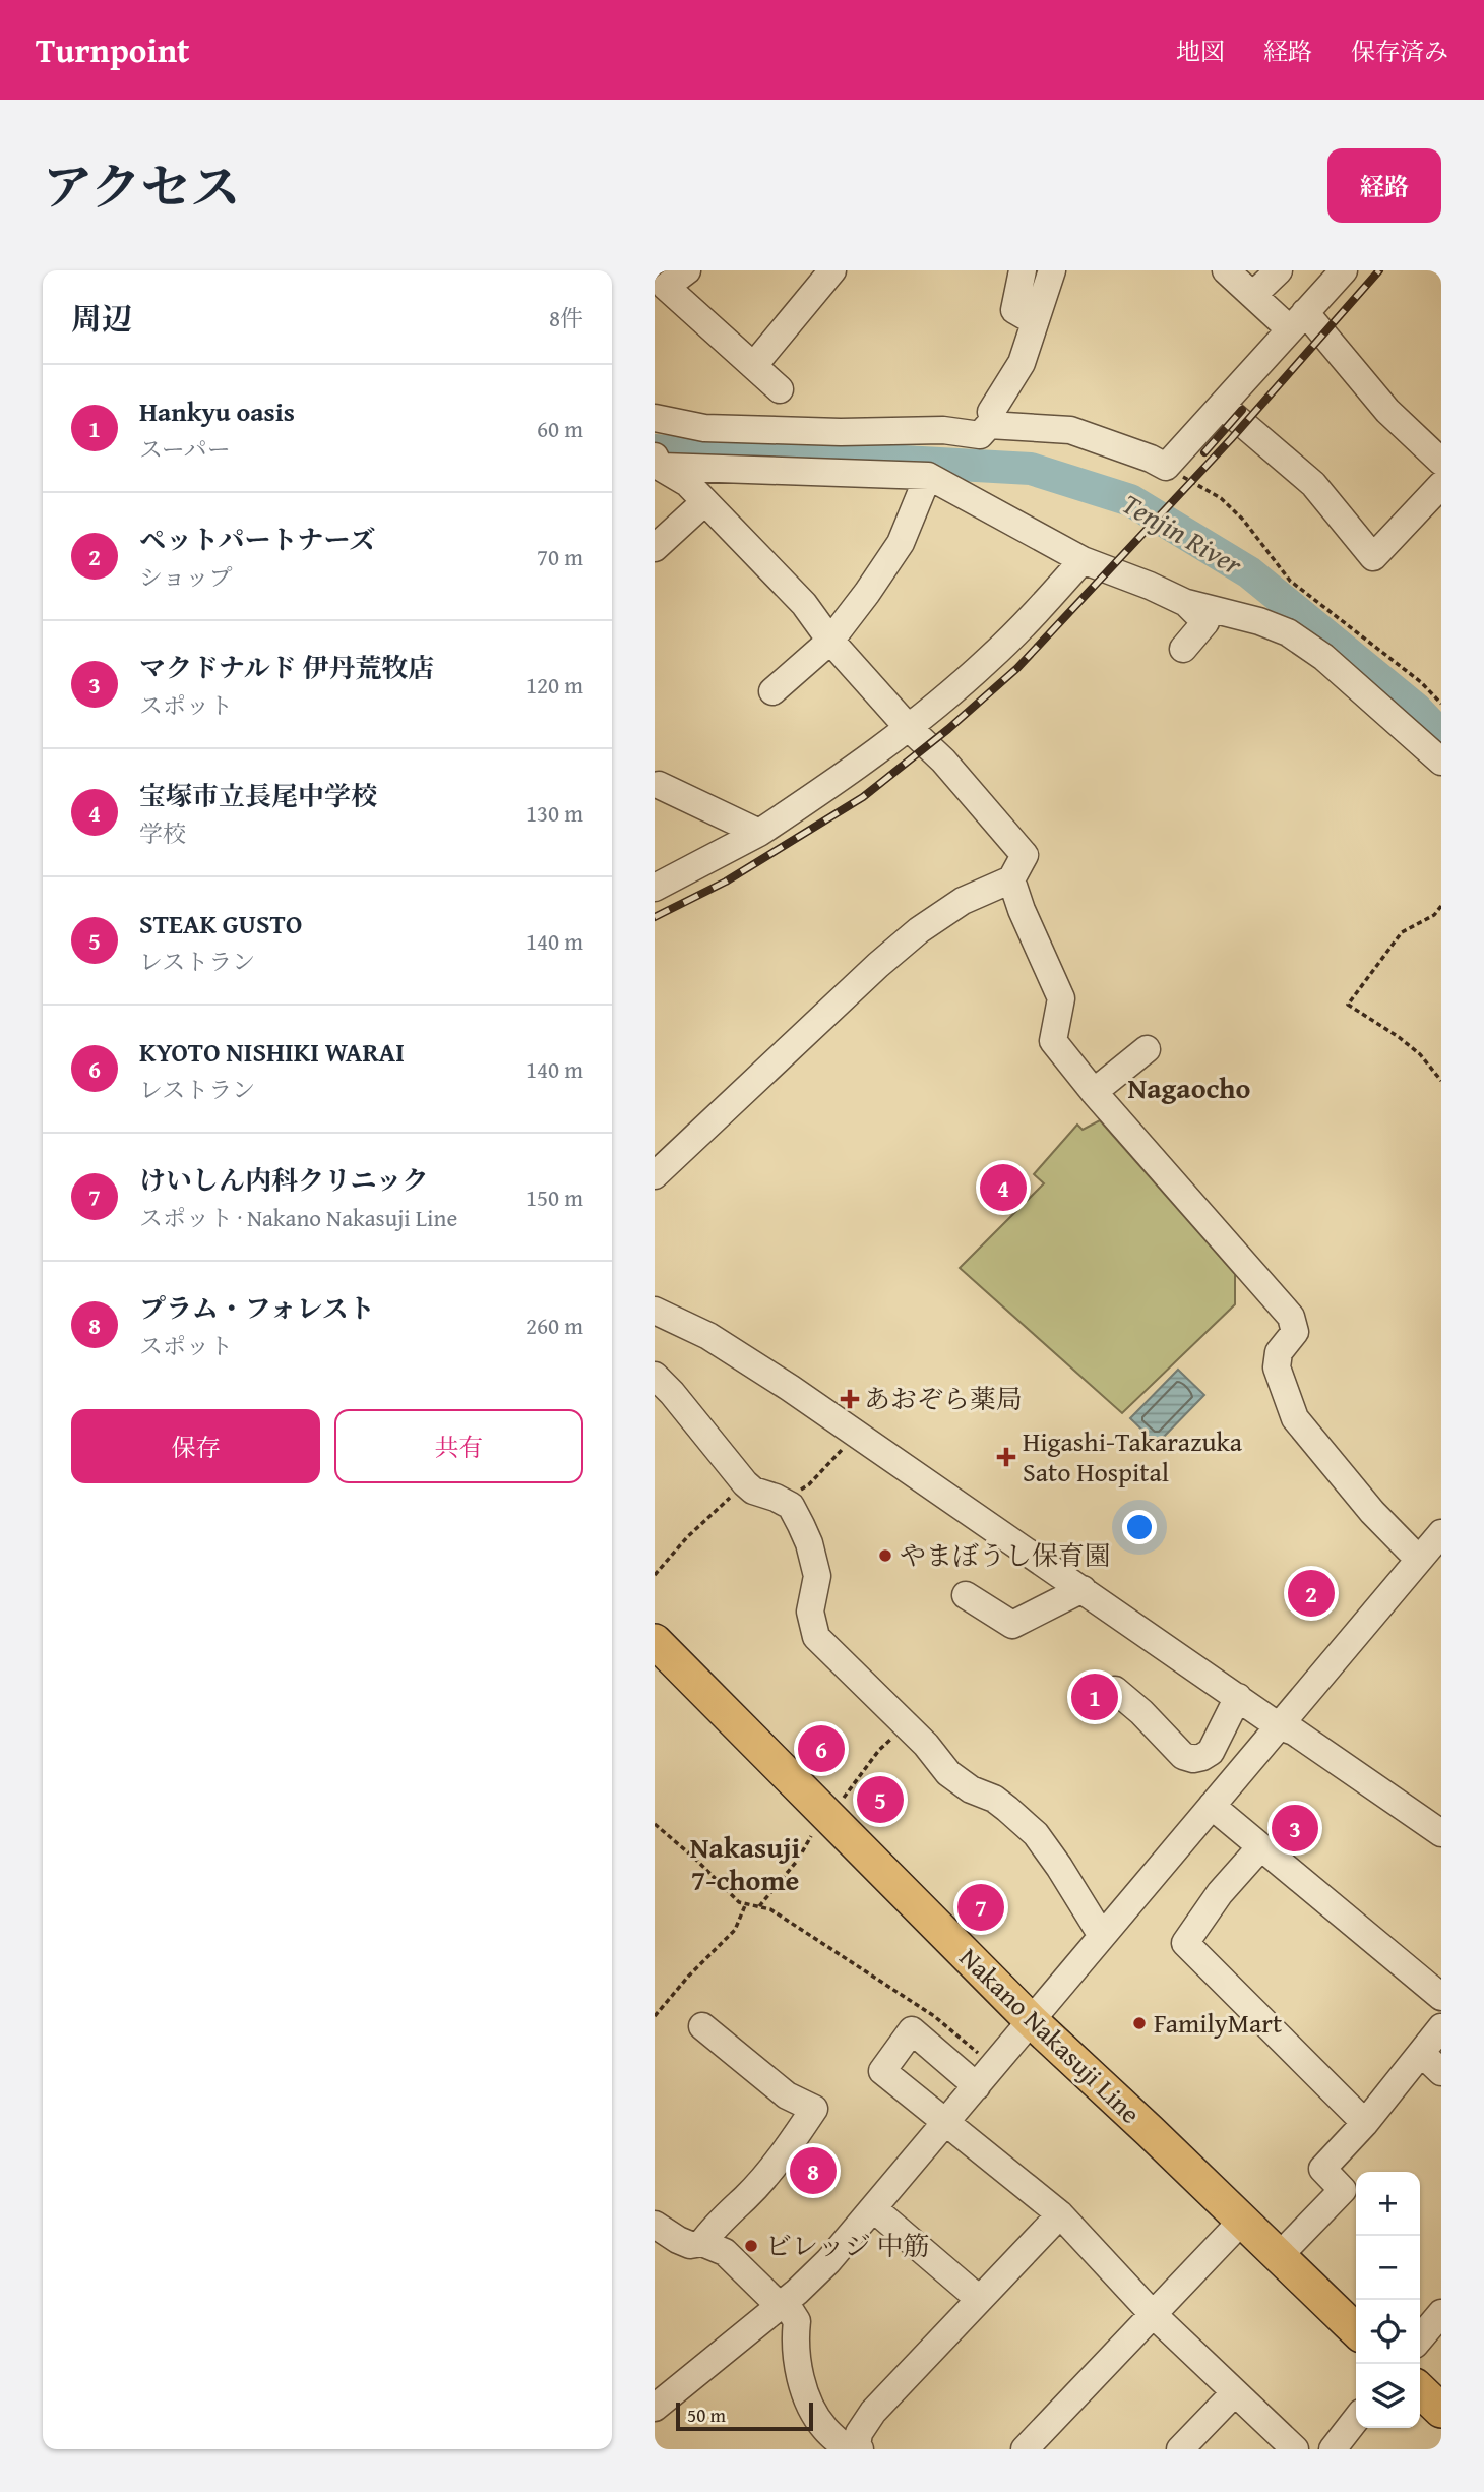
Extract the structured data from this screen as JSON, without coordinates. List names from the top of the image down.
{
  "streets": {
    "main road": ["Nakano Nakasuji Line"]
  },
  "districts": ["Nagaocho", "Nakasuji 7-chome"],
  "water": ["Tenjin River"],
  "places": {
    "health": ["あおぞら薬局", "Higashi-Takarazuka Sato Hospital"],
    "other": ["やまぼうし保育園", "FamilyMart", "ビレッジ 中筋"]
  },
  "scale_bar": "50 m",
  "page": {
    "header": "Turnpoint",
    "nav": ["地図", "経路", "保存済み"],
    "title": "アクセス",
    "buttons": [
      "経路",
      ["保存", "共有"]
    ],
    "heading": ["周辺", "8件"],
    "list": [
      {
        "mark": "1",
        "name": "Hankyu oasis",
        "note": "スーパー",
        "value": "60 m"
      },
      {
        "mark": "2",
        "name": "ペットパートナーズ",
        "note": "ショップ",
        "value": "70 m"
      },
      {
        "mark": "3",
        "name": "マクドナルド 伊丹荒牧店",
        "note": "スポット",
        "value": "120 m"
      },
      {
        "mark": "4",
        "name": "宝塚市立長尾中学校",
        "note": "学校",
        "value": "130 m"
      },
      {
        "mark": "5",
        "name": "STEAK GUSTO",
        "note": "レストラン",
        "value": "140 m"
      },
      {
        "mark": "6",
        "name": "KYOTO NISHIKI WARAI",
        "note": "レストラン",
        "value": "140 m"
      },
      {
        "mark": "7",
        "name": "けいしん内科クリニック",
        "note": "スポット · Nakano Nakasuji Line",
        "value": "150 m"
      },
      {
        "mark": "8",
        "name": "プラム・フォレスト",
        "note": "スポット",
        "value": "260 m"
      }
    ],
    "pins": [
      "4",
      "2",
      "1",
      "6",
      "5",
      "3",
      "7",
      "8"
    ],
    "map_buttons": ["+", "−"],
    "scale": "50 m"
  }
}
